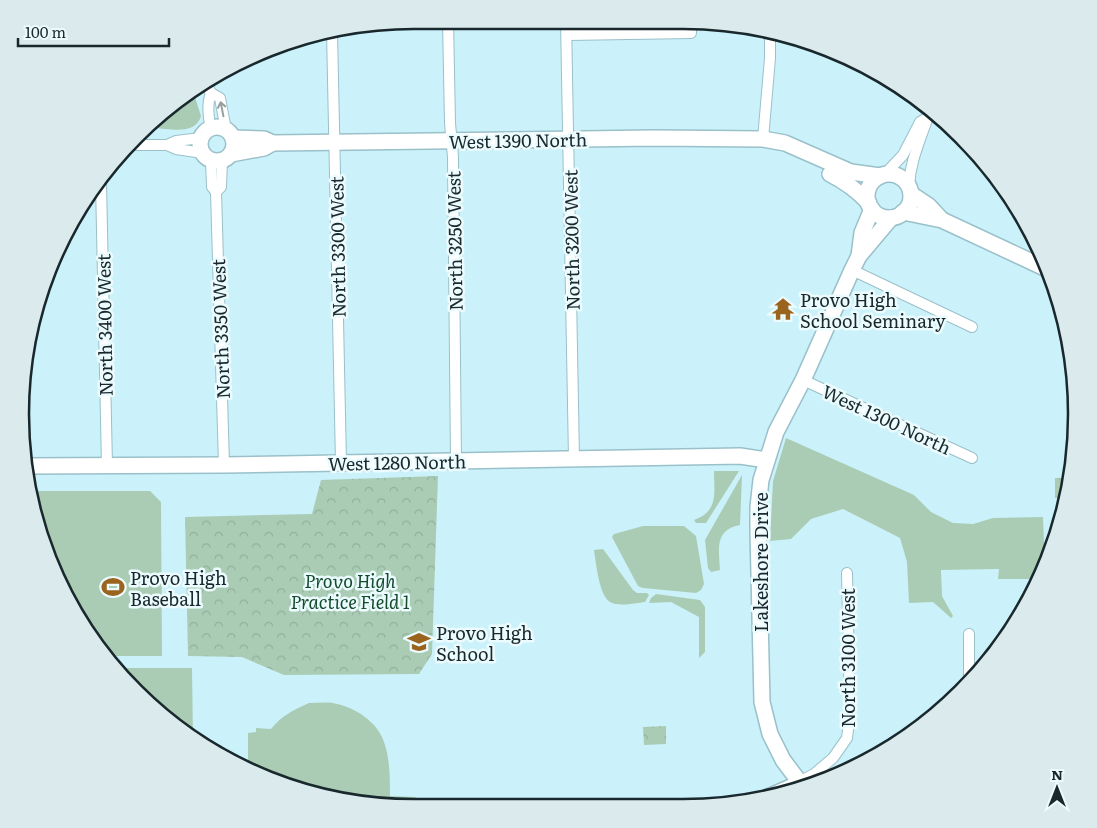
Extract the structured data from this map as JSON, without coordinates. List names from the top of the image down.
{
  "streets": {
    "street": [
      "West 1390 North",
      "North 3200 West",
      "North 3250 West",
      "North 3300 West",
      "North 3400 West",
      "North 3350 West",
      "West 1300 North",
      "West 1280 North",
      "Lakeshore Drive",
      "North 3100 West"
    ]
  },
  "crossings": [
    ["West 1390 North", "North 3200 West"],
    ["West 1390 North", "North 3250 West"],
    ["West 1390 North", "North 3300 West"],
    ["West 1390 North", "North 3350 West"],
    ["West 1390 North", "Lakeshore Drive"],
    ["North 3200 West", "West 1280 North"],
    ["North 3250 West", "West 1280 North"],
    ["North 3300 West", "West 1280 North"],
    ["North 3400 West", "West 1280 North"],
    ["North 3350 West", "West 1280 North"],
    ["West 1300 North", "Lakeshore Drive"],
    ["West 1280 North", "Lakeshore Drive"]
  ],
  "parks": ["Provo High Practice Field 1"],
  "places": {
    "temple": ["Provo High School Seminary"],
    "sports": ["Provo High Baseball"],
    "school or university": ["Provo High School"]
  },
  "scale_bar": "100 m",
  "north": "top"
}
